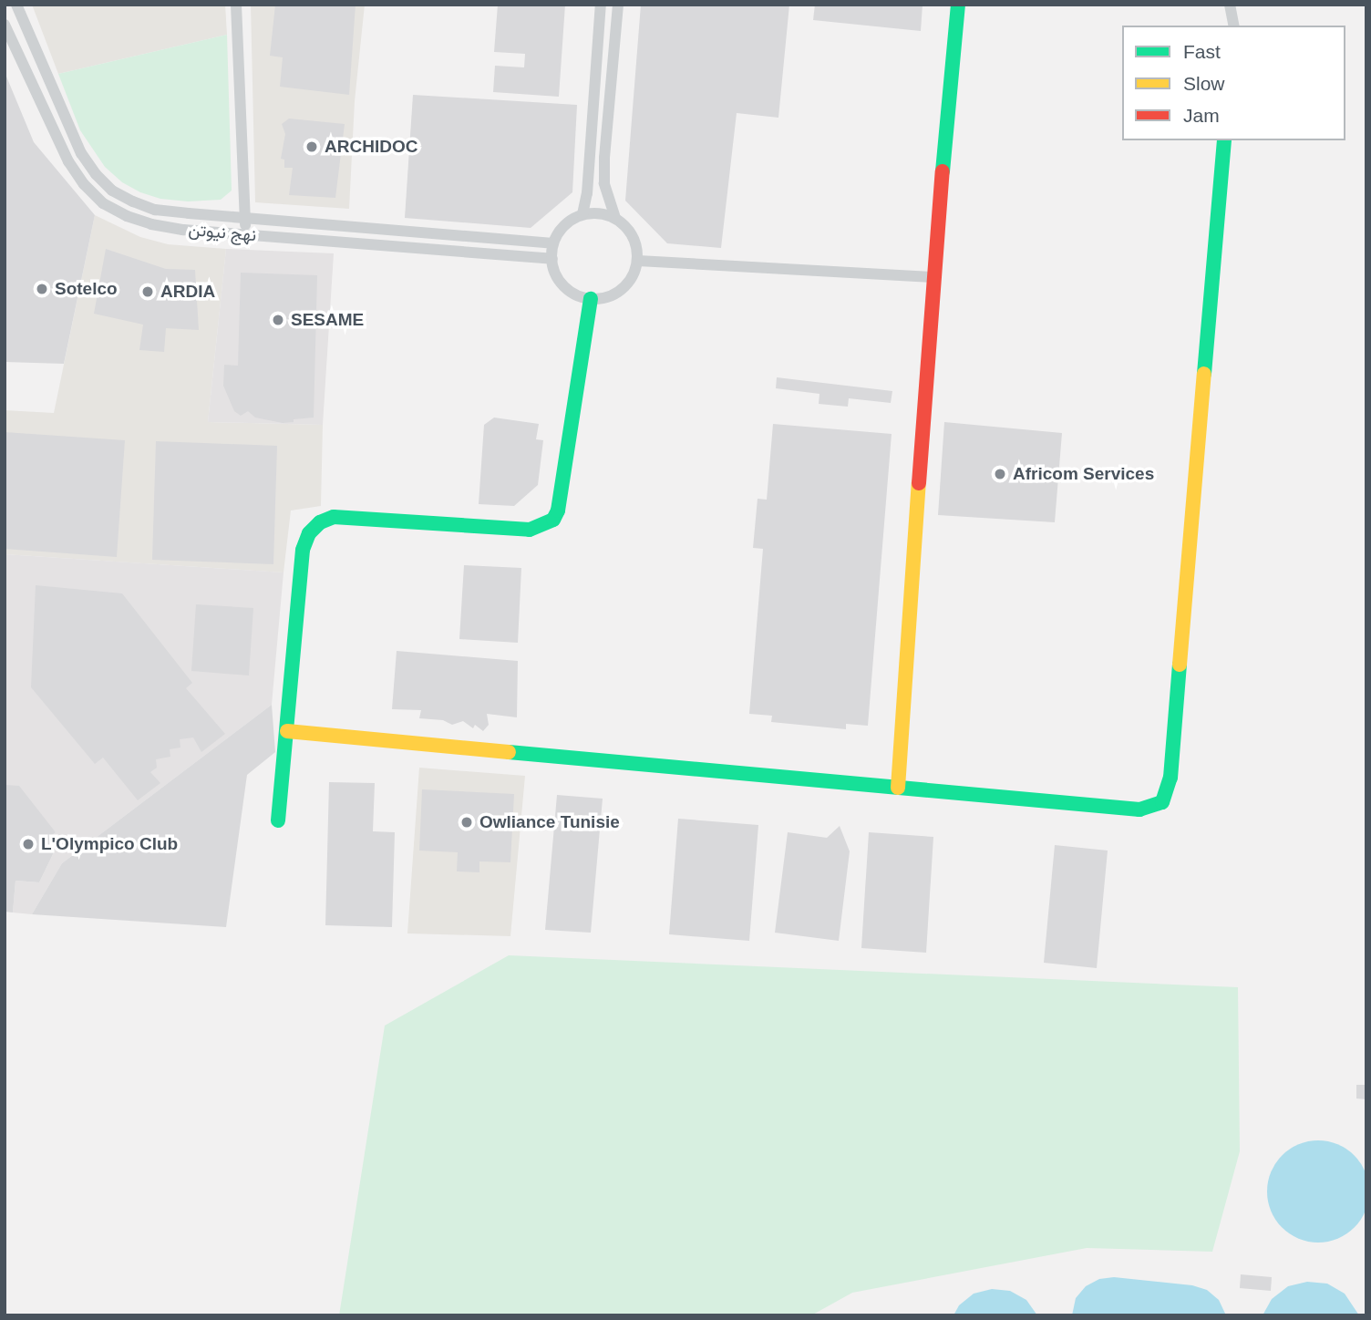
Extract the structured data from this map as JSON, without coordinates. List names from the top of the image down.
{
  "streets": {
    "street": ["نهج نيوتن"]
  },
  "places": [
    "ARCHIDOC",
    "Sotelco",
    "ARDIA",
    "SESAME",
    "Africom Services",
    "Owliance Tunisie",
    "L'Olympico Club"
  ],
  "legend": ["Fast", "Slow", "Jam"]
}
